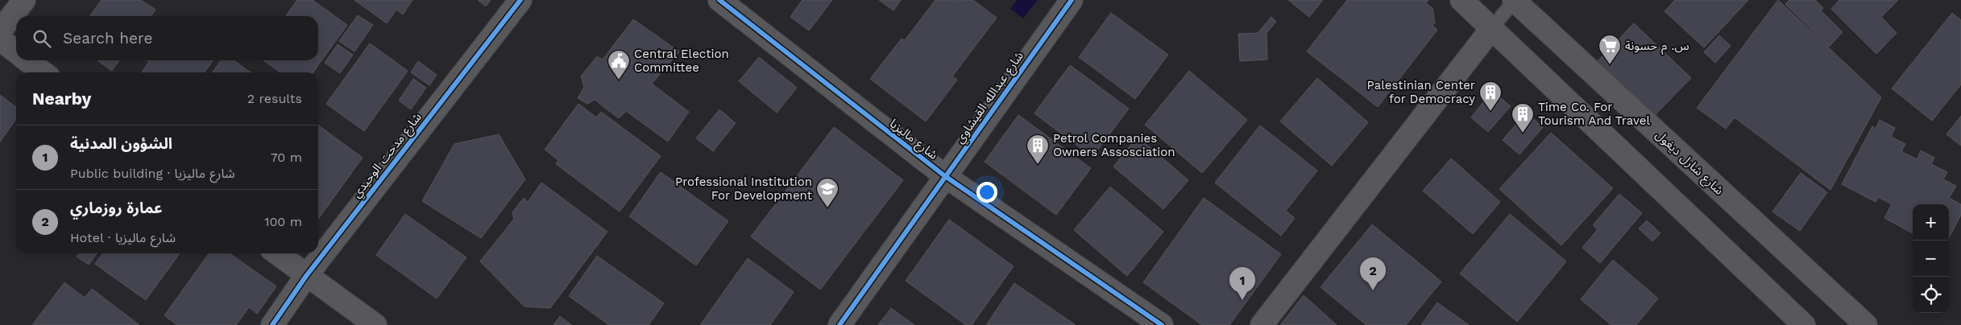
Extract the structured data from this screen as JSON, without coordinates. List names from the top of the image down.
{
  "streets": {
    "street": [
      "شارع عبدالله القيشاوي",
      "شارع ماليزيا",
      "شارع مدحت الوحيدي",
      "شارع شارل ديغول"
    ]
  },
  "crossings": [
    ["شارع عبدالله القيشاوي", "شارع ماليزيا"]
  ],
  "places": {
    "supermarket": ["س. م حسونة"],
    "public building": ["Central Election Committee"],
    "building": ["Palestinian Center for Democracy", "Time Co. For Tourism And Travel", "Petrol Companies Owners Assosciation"],
    "school or university": ["Professional Institution For Development"]
  },
  "page": {
    "search": "Search here",
    "heading": ["Nearby", "2 results"],
    "list": [
      {
        "mark": "1",
        "name": "الشؤون المدنية",
        "note": "Public building · شارع ماليزيا",
        "value": "70 m"
      },
      {
        "mark": "2",
        "name": "عمارة روزماري",
        "note": "Hotel · شارع ماليزيا",
        "value": "100 m"
      }
    ],
    "map_buttons": ["+", "−"],
    "pins": ["2", "1"]
  }
}
